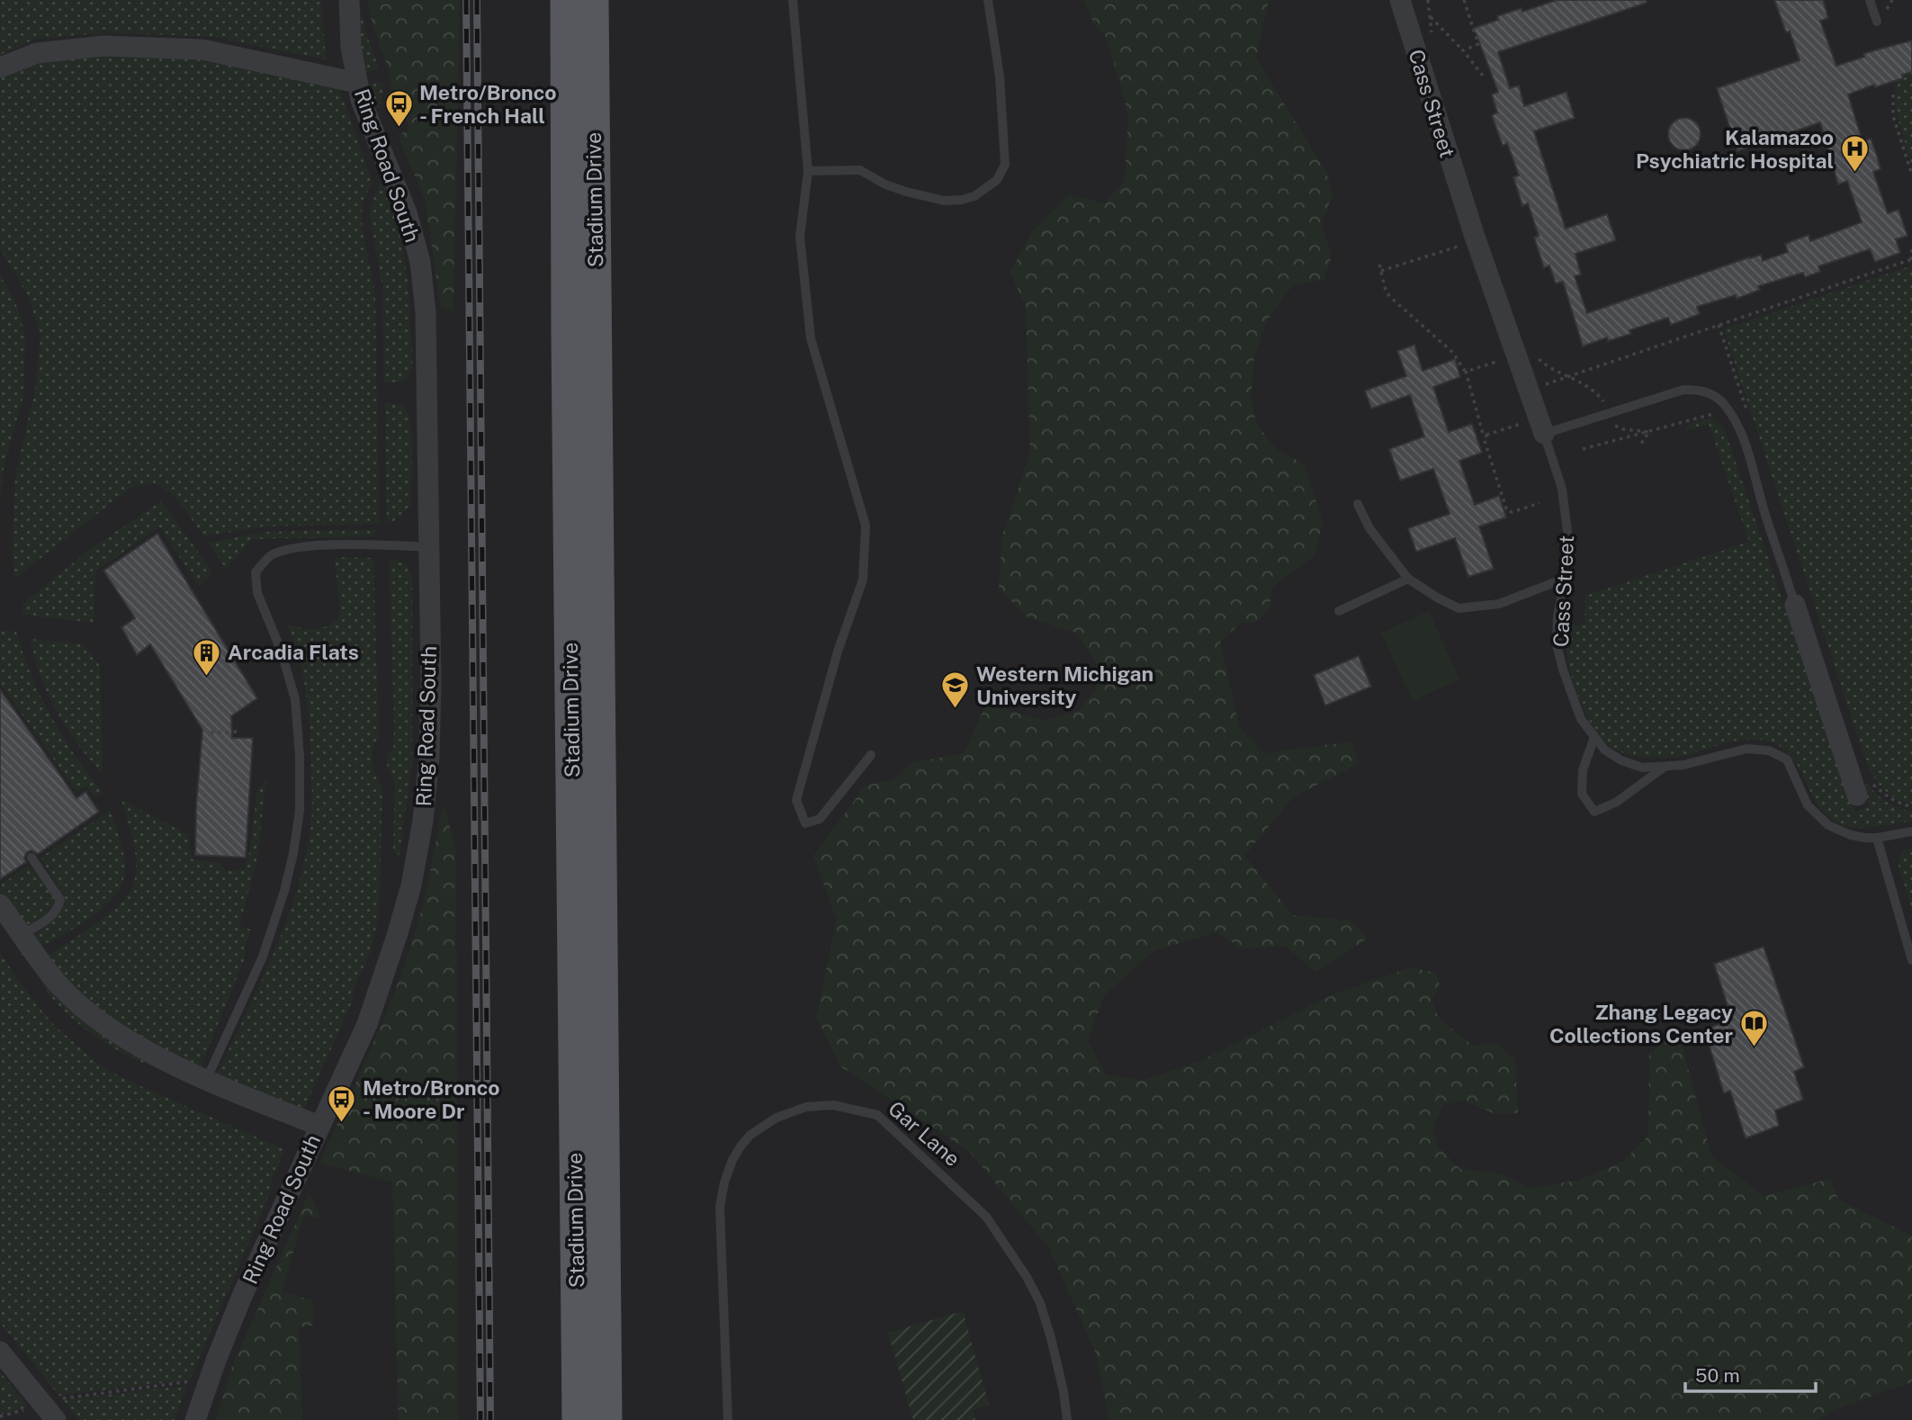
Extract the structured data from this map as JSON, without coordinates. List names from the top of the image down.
{
  "streets": {
    "main road": ["Stadium Drive"],
    "street": ["Cass Street", "Ring Road South"],
    "lane": ["Gar Lane"]
  },
  "places": {
    "bus stop": ["Metro/Bronco - French Hall", "Metro/Bronco - Moore Dr"],
    "hospital": ["Kalamazoo Psychiatric Hospital"],
    "building": ["Arcadia Flats"],
    "school or university": ["Western Michigan University"],
    "library": ["Zhang Legacy Collections Center"]
  },
  "scale_bar": "50 m"
}
